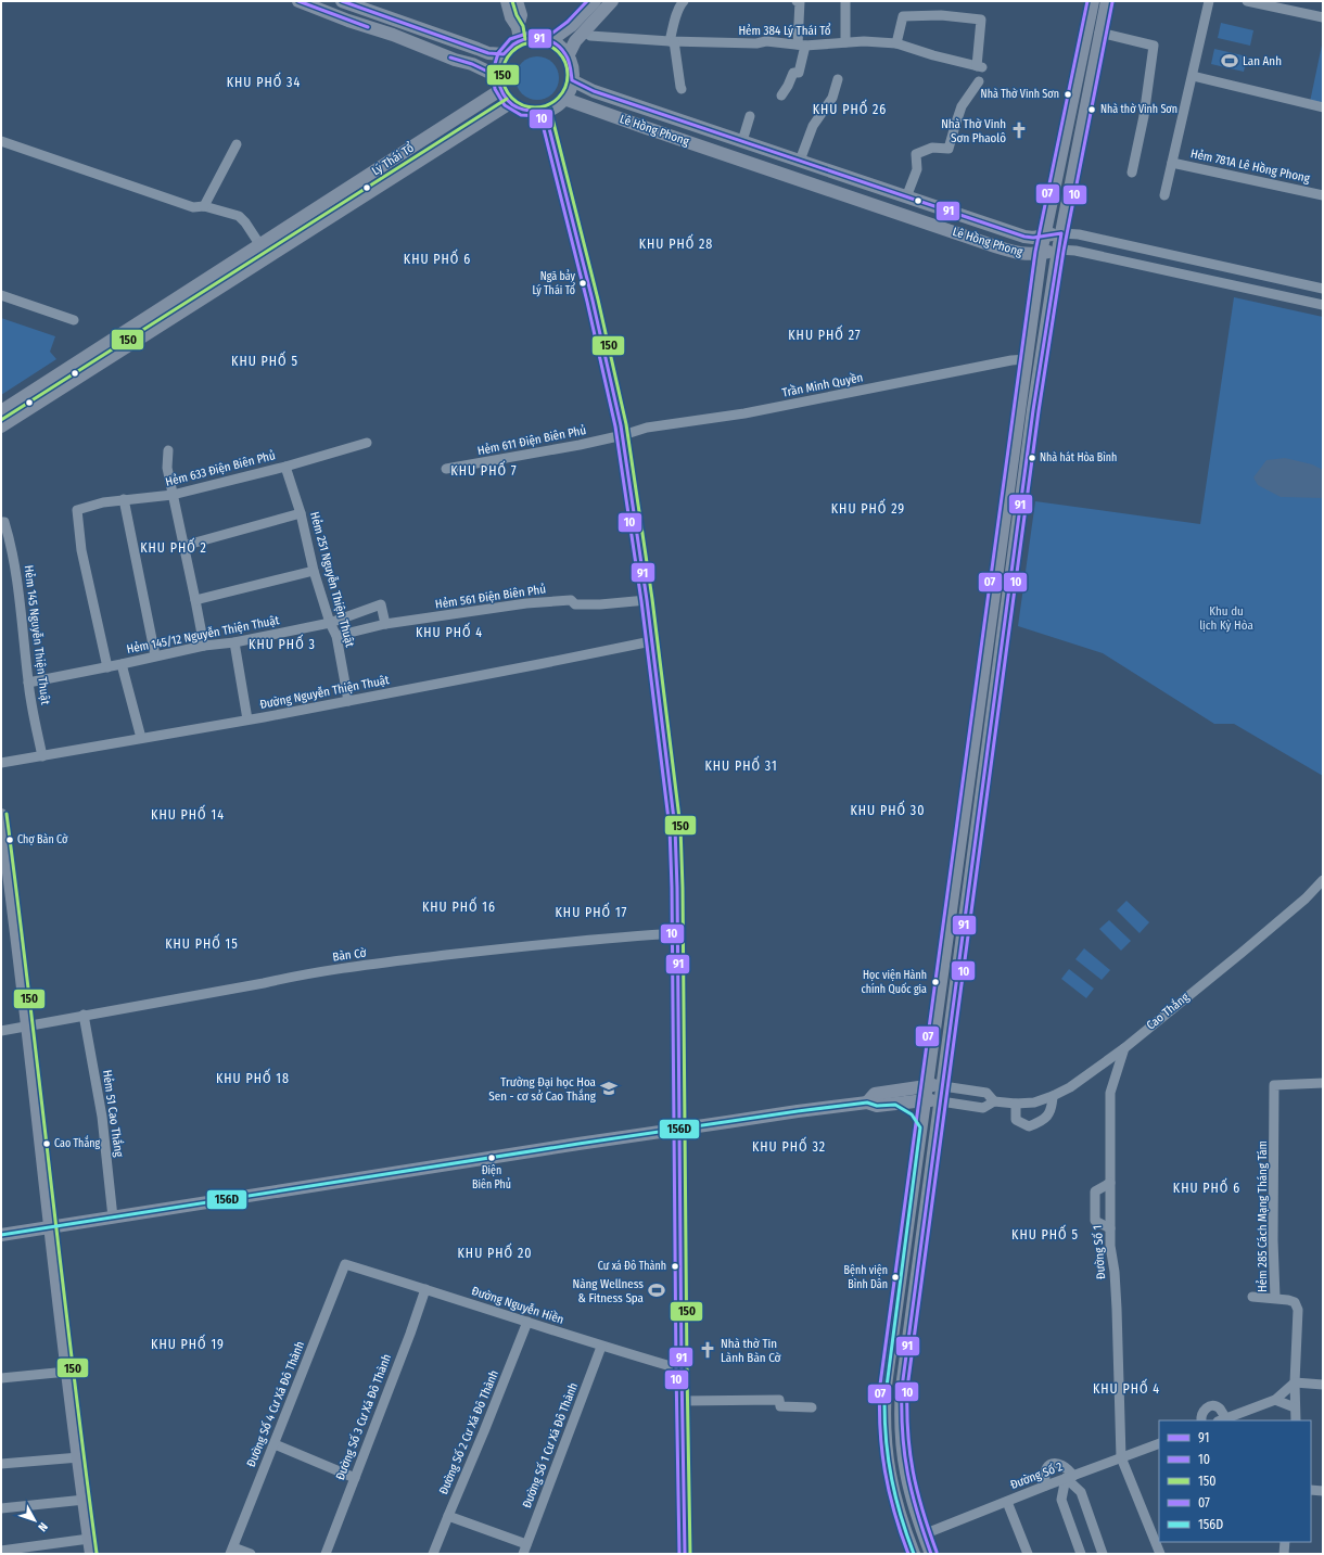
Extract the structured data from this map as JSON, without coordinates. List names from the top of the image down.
{
  "streets": {
    "main road": ["Lê Hồng Phong", "Lý Thái Tổ", "Cao Thắng"],
    "street": [
      "Hẻm 384 Lý Thái Tổ",
      "Hẻm 781A Lê Hồng Phong",
      "Trần Minh Quyền",
      "Hẻm 611 Điện Biên Phủ",
      "Hẻm 633 Ðiện Biên Phủ",
      "Hẻm 251 Nguyễn Thiện Thuật",
      "Hẻm 561 Ðiện Biên Phủ",
      "Hẻm 145 Nguyễn Thiện Thuật",
      "Hẻm 145/12 Nguyễn Thiện Thuật",
      "Đường Nguyễn Thiện Thuật",
      "Bàn Cờ",
      "Hẻm 51 Cao Thắng",
      "Hẻm 285 Cách Mạng Tháng Tám",
      "Đường Số 1",
      "Đường Nguyễn Hiền",
      "Ðường Số 4 Cư Xá Đô Thành",
      "Ðường Số 3 Cư Xá Đô Thành",
      "Ðường Số 2 Cư Xá Đô Thành",
      "Ðường Số 1 Cư Xá Đô Thành",
      "Đường Số 2"
    ]
  },
  "crossings": [
    ["Lê Hồng Phong", "Lý Thái Tổ"],
    ["Trần Minh Quyền", "Hẻm 611 Điện Biên Phủ"],
    ["Hẻm 633 Ðiện Biên Phủ", "Hẻm 251 Nguyễn Thiện Thuật"],
    ["Hẻm 633 Ðiện Biên Phủ", "Hẻm 145/12 Nguyễn Thiện Thuật"],
    ["Hẻm 251 Nguyễn Thiện Thuật", "Hẻm 561 Ðiện Biên Phủ"],
    ["Hẻm 251 Nguyễn Thiện Thuật", "Hẻm 145/12 Nguyễn Thiện Thuật"],
    ["Hẻm 251 Nguyễn Thiện Thuật", "Đường Nguyễn Thiện Thuật"],
    ["Hẻm 561 Ðiện Biên Phủ", "Hẻm 145/12 Nguyễn Thiện Thuật"],
    ["Hẻm 145 Nguyễn Thiện Thuật", "Hẻm 145/12 Nguyễn Thiện Thuật"],
    ["Hẻm 145 Nguyễn Thiện Thuật", "Đường Nguyễn Thiện Thuật"],
    ["Bàn Cờ", "Hẻm 51 Cao Thắng"],
    ["Cao Thắng", "Hẻm 51 Cao Thắng"],
    ["Cao Thắng", "Đường Số 1"],
    ["Đường Số 1", "Đường Số 2"],
    ["Đường Nguyễn Hiền", "Ðường Số 4 Cư Xá Đô Thành"],
    ["Đường Nguyễn Hiền", "Ðường Số 3 Cư Xá Đô Thành"],
    ["Đường Nguyễn Hiền", "Ðường Số 2 Cư Xá Đô Thành"],
    ["Đường Nguyễn Hiền", "Ðường Số 1 Cư Xá Đô Thành"]
  ],
  "districts": [
    "KHU PHỐ 34",
    "KHU PHỐ 26",
    "KHU PHỐ 28",
    "KHU PHỐ 6",
    "KHU PHỐ 27",
    "KHU PHỐ 5",
    "KHU PHỐ 7",
    "KHU PHỐ 29",
    "KHU PHỐ 2",
    "KHU PHỐ 4",
    "KHU PHỐ 3",
    "KHU PHỐ 31",
    "KHU PHỐ 30",
    "KHU PHỐ 14",
    "KHU PHỐ 16",
    "KHU PHỐ 17",
    "KHU PHỐ 15",
    "KHU PHỐ 18",
    "KHU PHỐ 32",
    "KHU PHỐ 6",
    "KHU PHỐ 5",
    "KHU PHỐ 20",
    "KHU PHỐ 19",
    "KHU PHỐ 4"
  ],
  "parks": ["Khu du lịch Kỳ Hòa"],
  "places": {
    "sports": ["Lan Anh", "Nàng Wellness & Fitness Spa"],
    "other": [
      "Nhà Thờ Vinh Sơn",
      "Nhà thờ Vinh Sơn",
      "Ngã bảy Lý Thái Tổ",
      "Nhà hát Hòa Bình",
      "Chợ Bàn Cờ",
      "Học viện Hành chính Quốc gia",
      "Cao Thắng",
      "Điện Biên Phủ",
      "Cư xá Đô Thành",
      "Bệnh viện Bình Dân"
    ],
    "church": ["Nhà Thờ Vinh Sơn Phaolô", "Nhà thờ Tin Lành Bàn Cờ"],
    "school or university": ["Trường Đại học Hoa Sen - cơ sở Cao Thắng"]
  },
  "lines": [
    "transit line 91",
    "transit line 10",
    "transit line 150",
    "transit line 07",
    "transit line 156D"
  ],
  "legend": [
    "91",
    "10",
    "150",
    "07",
    "156D"
  ],
  "north": "bottom right"
}
